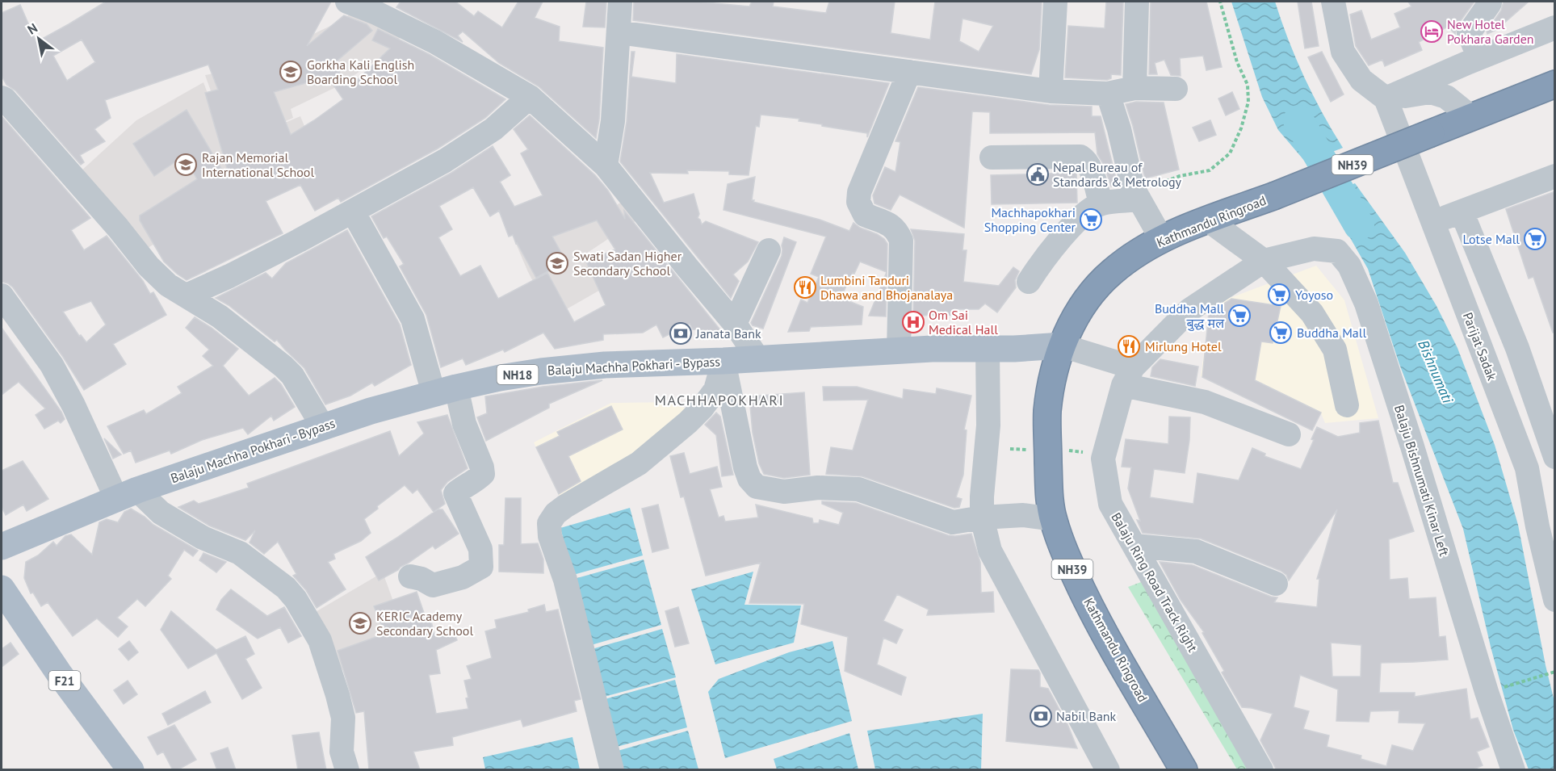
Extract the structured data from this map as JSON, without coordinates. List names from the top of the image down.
{
  "streets": {
    "highway": ["NH39", "Kathmandu Ringroad"],
    "main road": ["Balaju Machha Pokhari - Bypass", "NH18", "F21"],
    "street": ["Parijat Sadak", "Balaju Bishnumati Kinar Left", "Balaju Ring Road Track Right"]
  },
  "crossings": [
    ["Kathmandu Ringroad", "Balaju Machha Pokhari - Bypass"],
    ["Balaju Bishnumati Kinar Left", "Balaju Ring Road Track Right"]
  ],
  "districts": ["MACHHAPOKHARI"],
  "water": ["Bishnumati"],
  "places": {
    "hotel": ["New Hotel Pokhara Garden"],
    "school or university": [
      "Gorkha Kali English Boarding School",
      "Rajan Memorial International School",
      "Swati Sadan Higher Secondary School",
      "KERIC Academy Secondary School"
    ],
    "public building": ["Nepal Bureau of Standards & Metrology"],
    "supermarket": [
      "Machhapokhari Shopping Center",
      "Lotse Mall",
      "Yoyoso",
      "Buddha Mall बुद्ध मल",
      "Buddha Mall"
    ],
    "restaurant": ["Lumbini Tanduri Dhawa and Bhojanalaya", "Mirlung Hotel"],
    "hospital": ["Om Sai Medical Hall"],
    "bank": ["Janata Bank", "Nabil Bank"]
  },
  "north": "top left"
}
